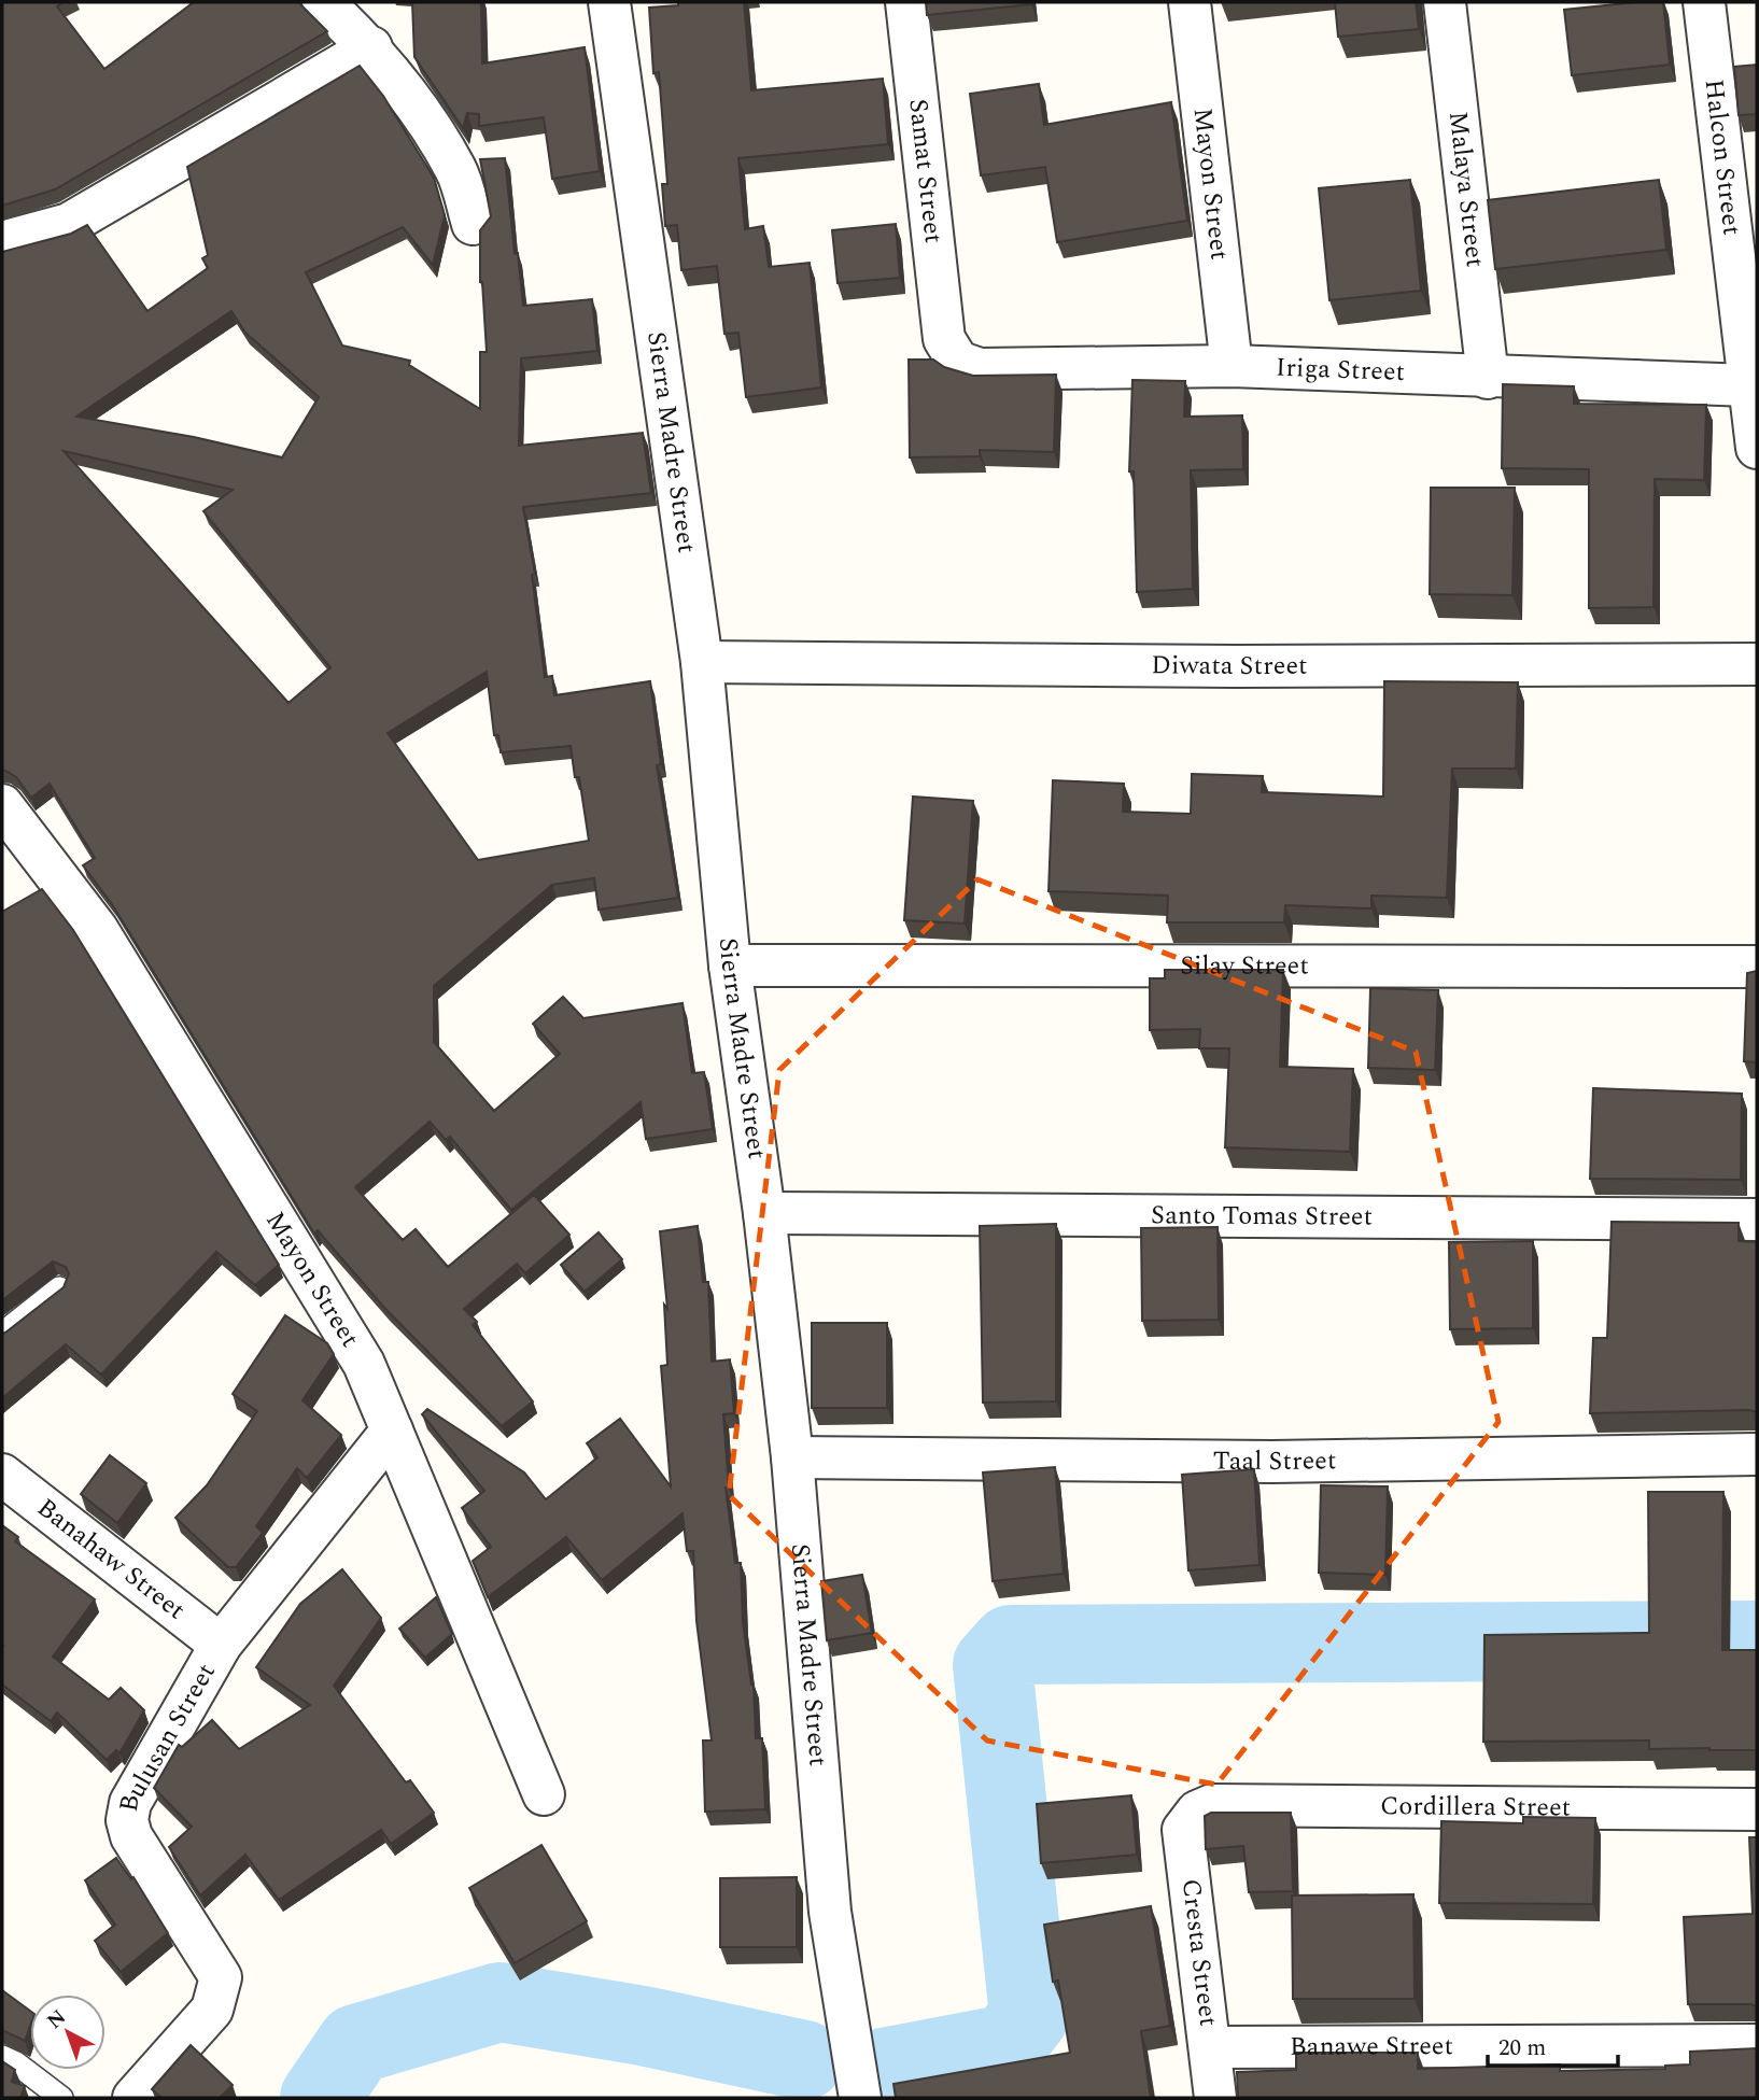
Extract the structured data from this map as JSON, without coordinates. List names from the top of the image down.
{
  "streets": {
    "street": [
      "Halcon Street",
      "Samat Street",
      "Mayon Street",
      "Malaya Street",
      "Iriga Street",
      "Sierra Madre Street",
      "Diwata Street",
      "Silay Street",
      "Santo Tomas Street",
      "Taal Street",
      "Banahaw Street",
      "Bulusan Street",
      "Cordillera Street",
      "Cresta Street",
      "Banawe Street"
    ]
  },
  "crossings": [
    ["Halcon Street", "Iriga Street"],
    ["Samat Street", "Iriga Street"],
    ["Mayon Street", "Iriga Street"],
    ["Mayon Street", "Bulusan Street"],
    ["Malaya Street", "Iriga Street"],
    ["Sierra Madre Street", "Diwata Street"],
    ["Sierra Madre Street", "Silay Street"],
    ["Sierra Madre Street", "Santo Tomas Street"],
    ["Sierra Madre Street", "Taal Street"],
    ["Banahaw Street", "Bulusan Street"],
    ["Cordillera Street", "Cresta Street"],
    ["Cresta Street", "Banawe Street"]
  ],
  "scale_bar": "20 m",
  "north": "top left"
}
